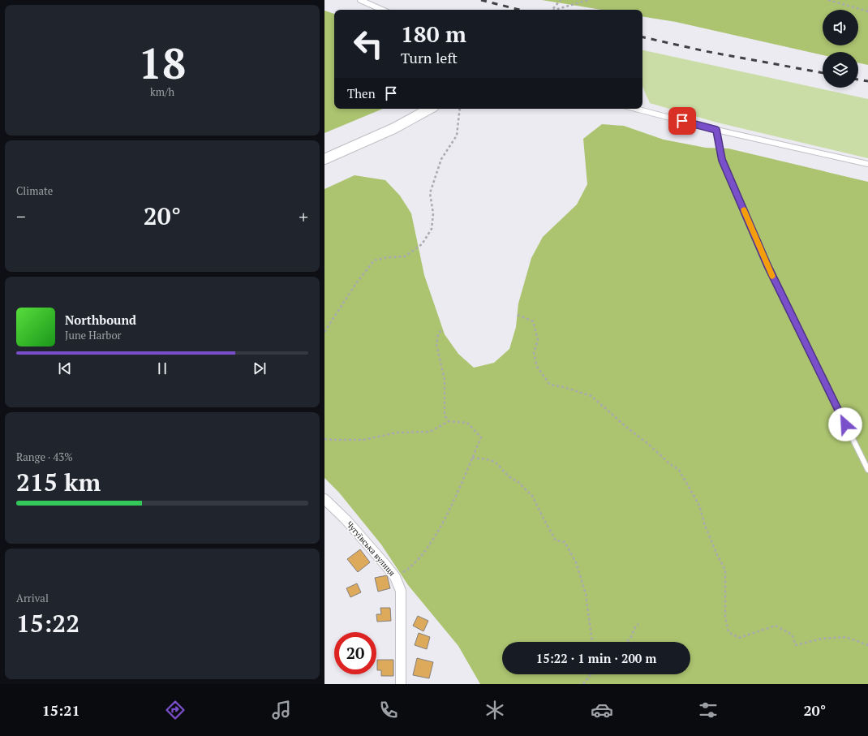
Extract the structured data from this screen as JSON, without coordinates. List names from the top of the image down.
{
  "streets": {
    "street": ["Чугуївська вулиця"]
  },
  "page": {
    "tile": [
      ["18", "km/h"],
      "Climate",
      ["Range · 43%", "215 km"],
      ["Arrival", "15:22"]
    ],
    "turn": ["180 m", "Turn left"],
    "then": "Then",
    "heat": ["−", "20°", "+"],
    "song": ["Northbound", "June Harbor"],
    "limit": "20",
    "trip": "15:22 · 1 min · 200 m",
    "tabs": ["15:21", "20°"]
  }
}
